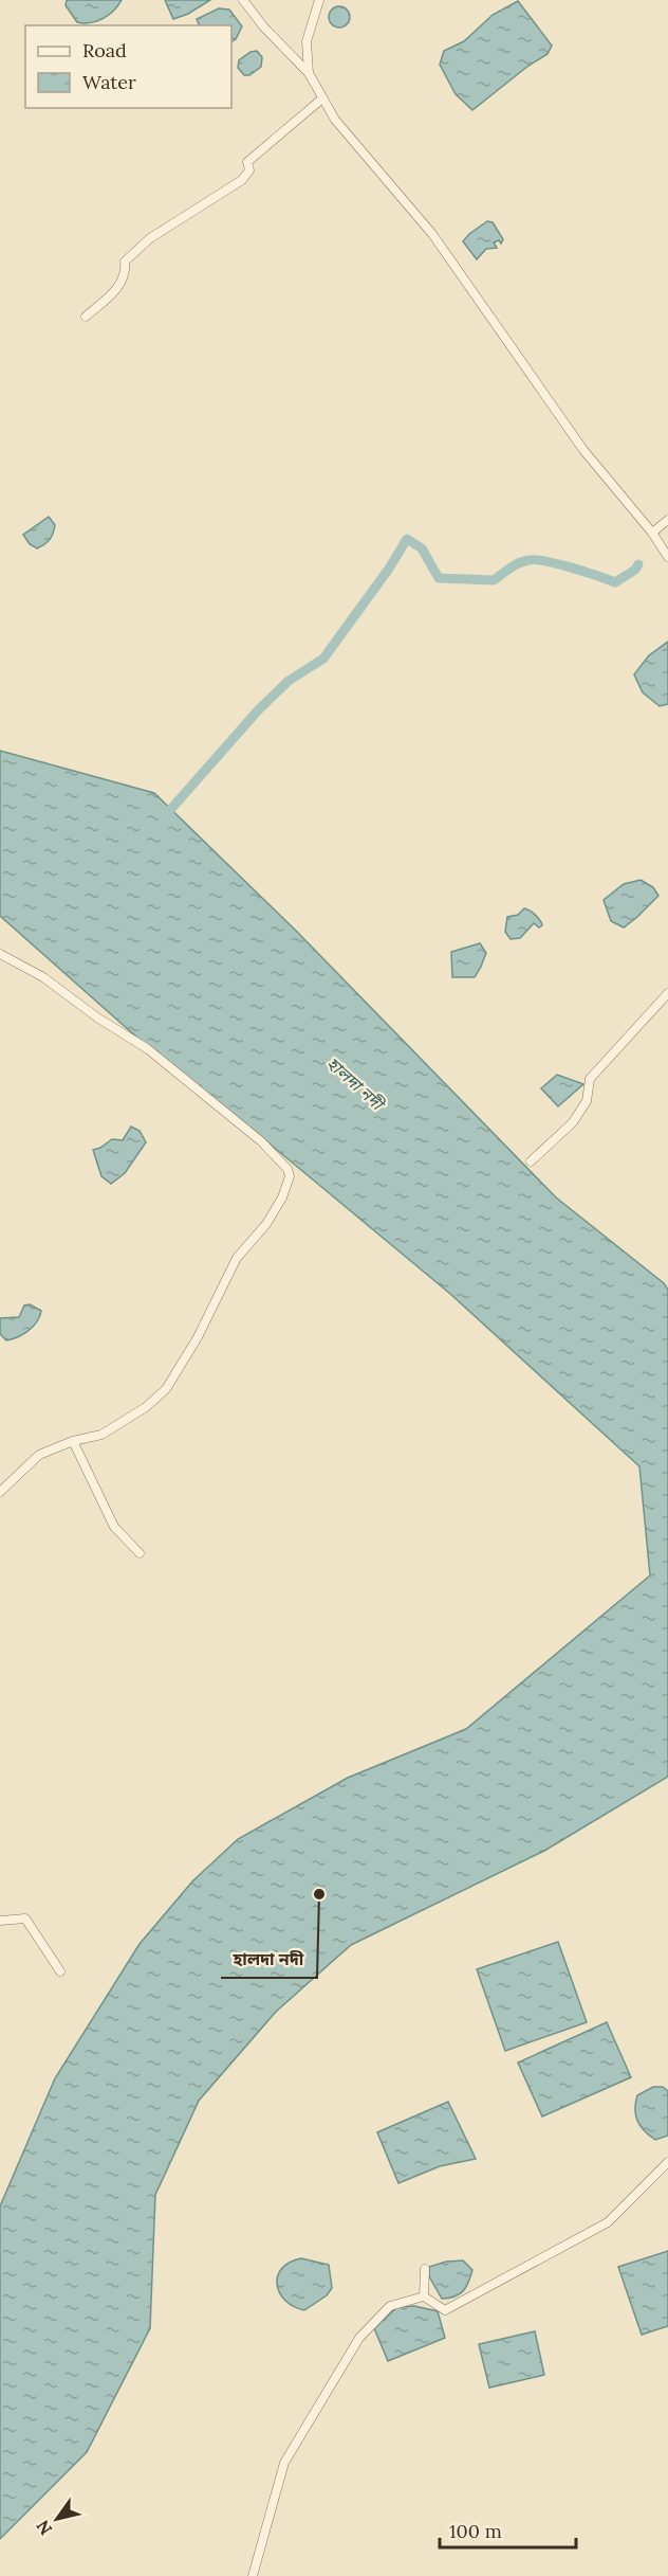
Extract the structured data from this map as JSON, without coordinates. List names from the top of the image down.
{
  "water": ["হালদা নদী"],
  "places": ["হালদা নদী"],
  "legend": ["Road", "Water"],
  "scale_bar": "100 m",
  "north": "bottom left"
}
